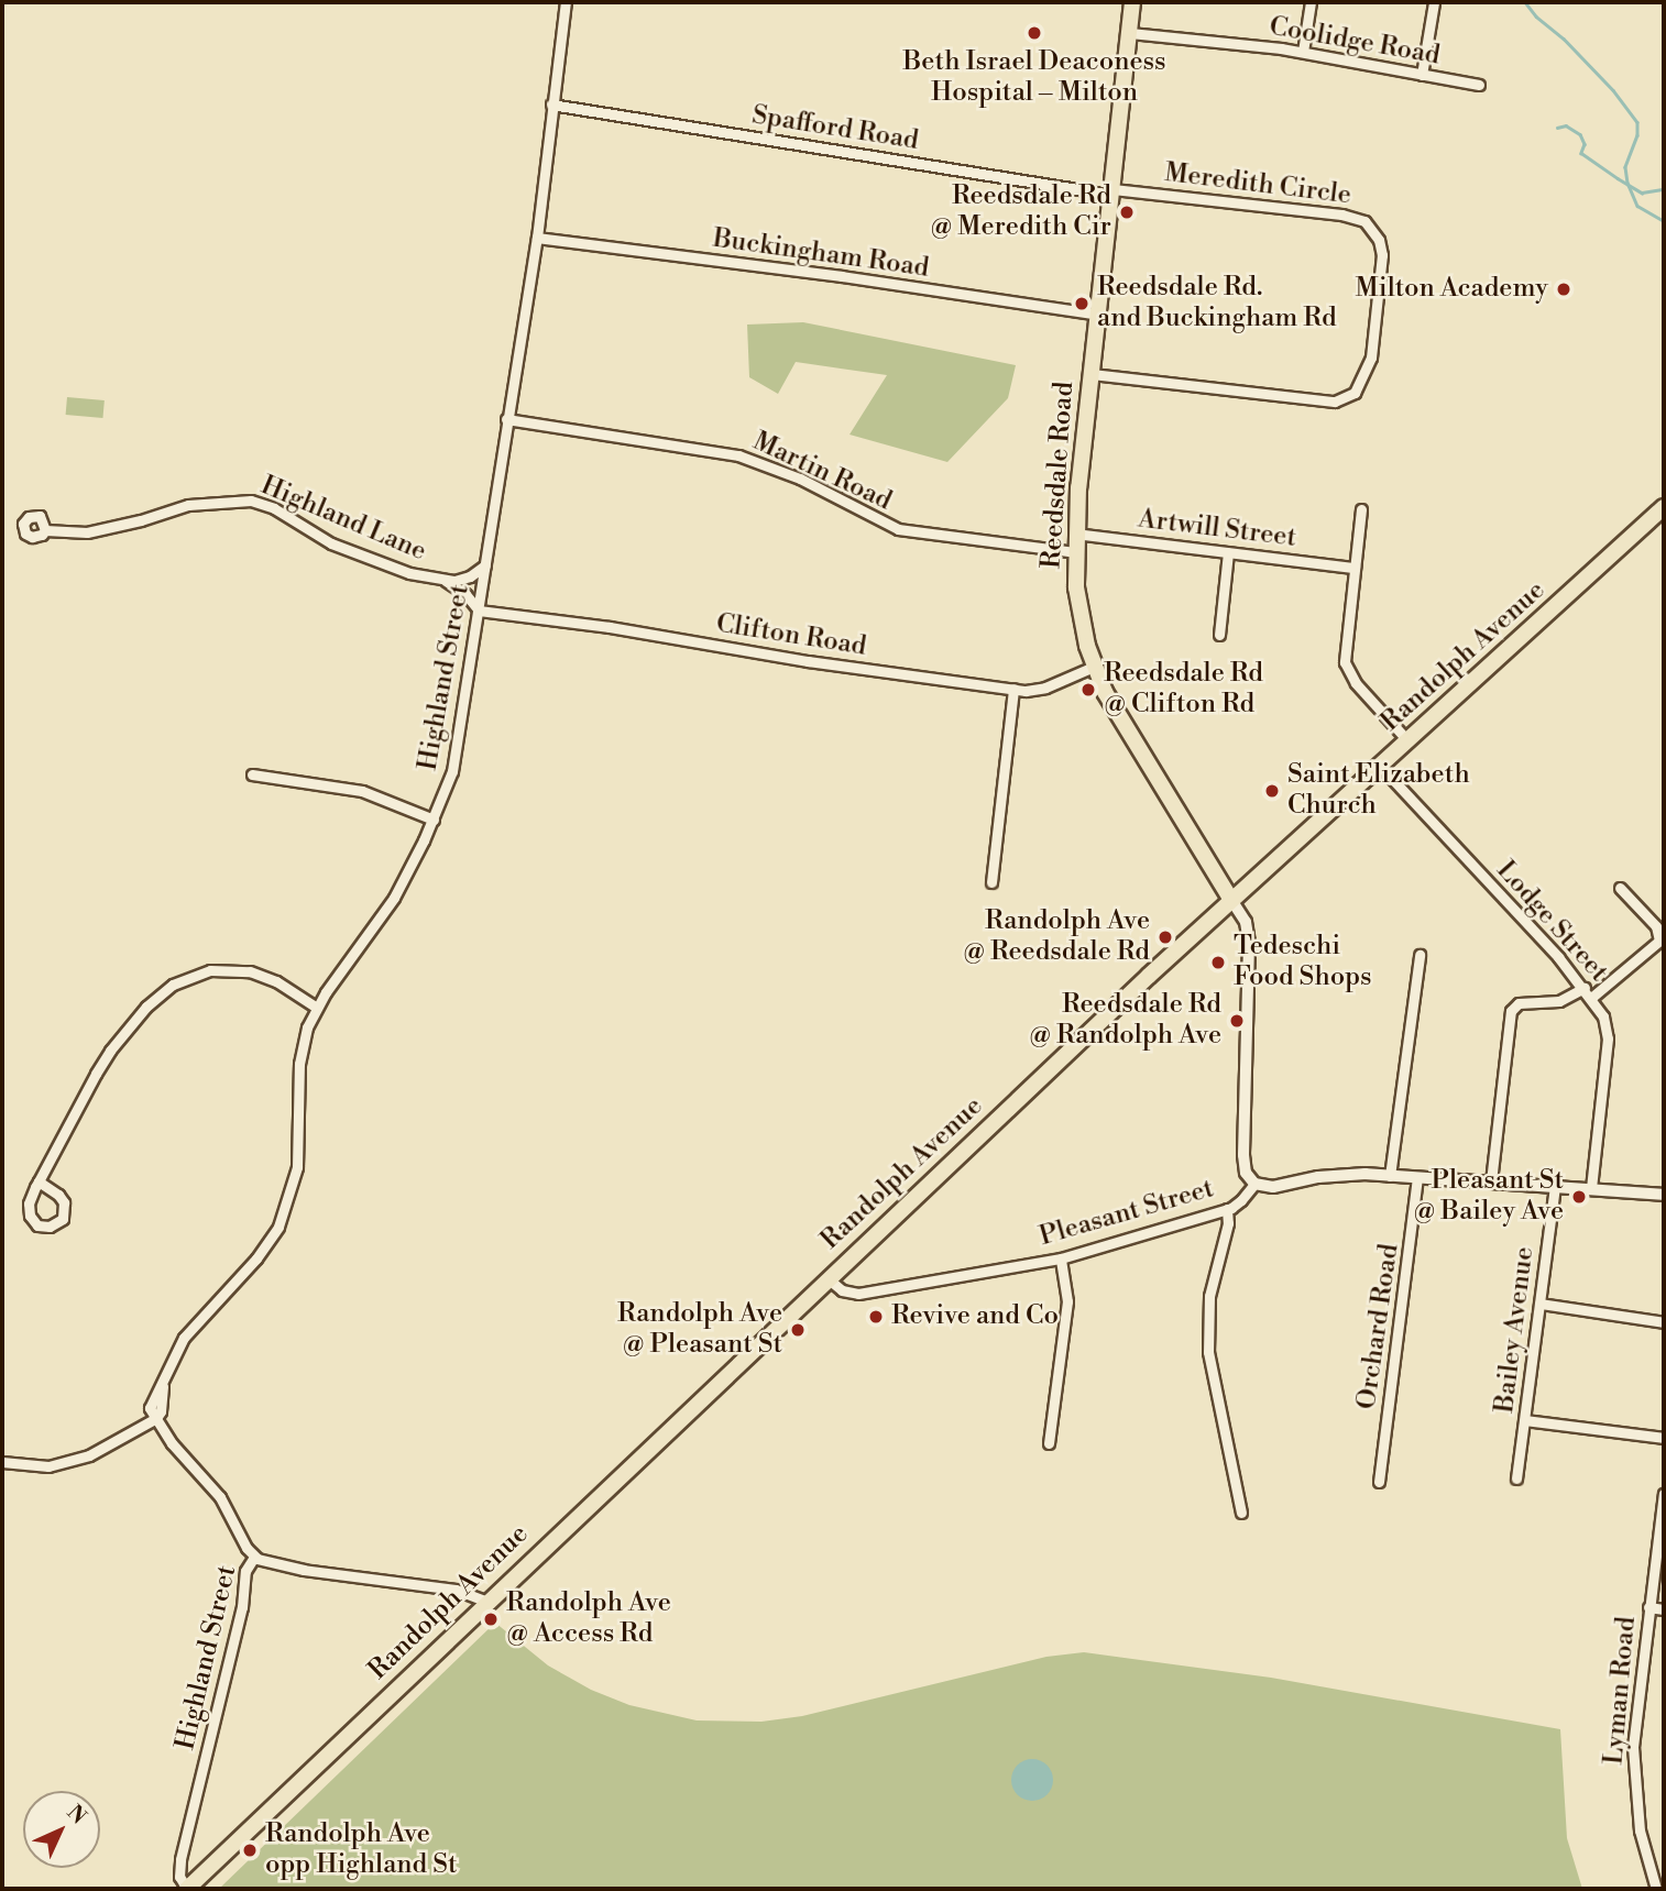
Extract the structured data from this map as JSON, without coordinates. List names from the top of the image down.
{
  "streets": {
    "main road": ["Reedsdale Road", "Randolph Avenue"],
    "street": [
      "Coolidge Road",
      "Spafford Road",
      "Meredith Circle",
      "Buckingham Road",
      "Martin Road",
      "Highland Lane",
      "Artwill Street",
      "Clifton Road",
      "Highland Street",
      "Lodge Street",
      "Pleasant Street",
      "Orchard Road",
      "Bailey Avenue",
      "Lyman Road"
    ]
  },
  "crossings": [
    ["Coolidge Road", "Reedsdale Road"],
    ["Spafford Road", "Meredith Circle"],
    ["Spafford Road", "Reedsdale Road"],
    ["Spafford Road", "Highland Street"],
    ["Meredith Circle", "Reedsdale Road"],
    ["Buckingham Road", "Reedsdale Road"],
    ["Buckingham Road", "Highland Street"],
    ["Martin Road", "Reedsdale Road"],
    ["Martin Road", "Highland Street"],
    ["Reedsdale Road", "Artwill Street"],
    ["Reedsdale Road", "Clifton Road"],
    ["Reedsdale Road", "Randolph Avenue"],
    ["Reedsdale Road", "Pleasant Street"],
    ["Highland Lane", "Clifton Road"],
    ["Highland Lane", "Highland Street"],
    ["Clifton Road", "Highland Street"],
    ["Randolph Avenue", "Highland Street"],
    ["Randolph Avenue", "Lodge Street"],
    ["Randolph Avenue", "Pleasant Street"]
  ],
  "places": [
    "Beth Israel Deaconess Hospital – Milton",
    "Reedsdale Rd @ Meredith Cir",
    "Milton Academy",
    "Reedsdale Rd. and Buckingham Rd",
    "Reedsdale Rd @ Clifton Rd",
    "Saint Elizabeth Church",
    "Randolph Ave @ Reedsdale Rd",
    "Tedeschi Food Shops",
    "Reedsdale Rd @ Randolph Ave",
    "Pleasant St @ Bailey Ave",
    "Revive and Co",
    "Randolph Ave @ Pleasant St",
    "Randolph Ave @ Access Rd",
    "Randolph Ave opp Highland St"
  ],
  "north": "top right"
}
